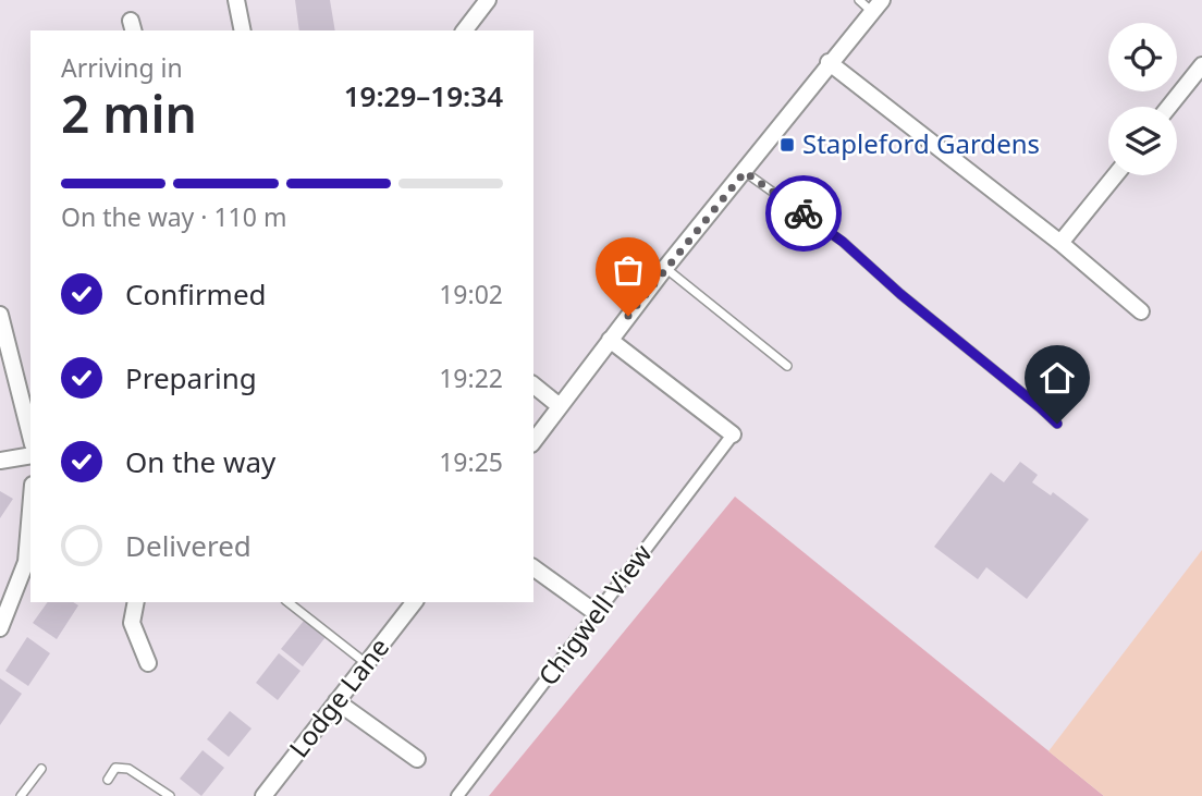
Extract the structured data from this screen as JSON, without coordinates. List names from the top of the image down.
{
  "streets": {
    "street": ["Chigwell View", "Lodge Lane"]
  },
  "places": {
    "transit": ["Stapleford Gardens"]
  },
  "page": {
    "heading": ["2 min", "Arriving in", "19:29–19:34"],
    "bar": "On the way · 110 m",
    "list": [
      ["Confirmed", "19:02"],
      ["Preparing", "19:22"],
      ["On the way", "19:25"],
      "Delivered"
    ]
  }
}
